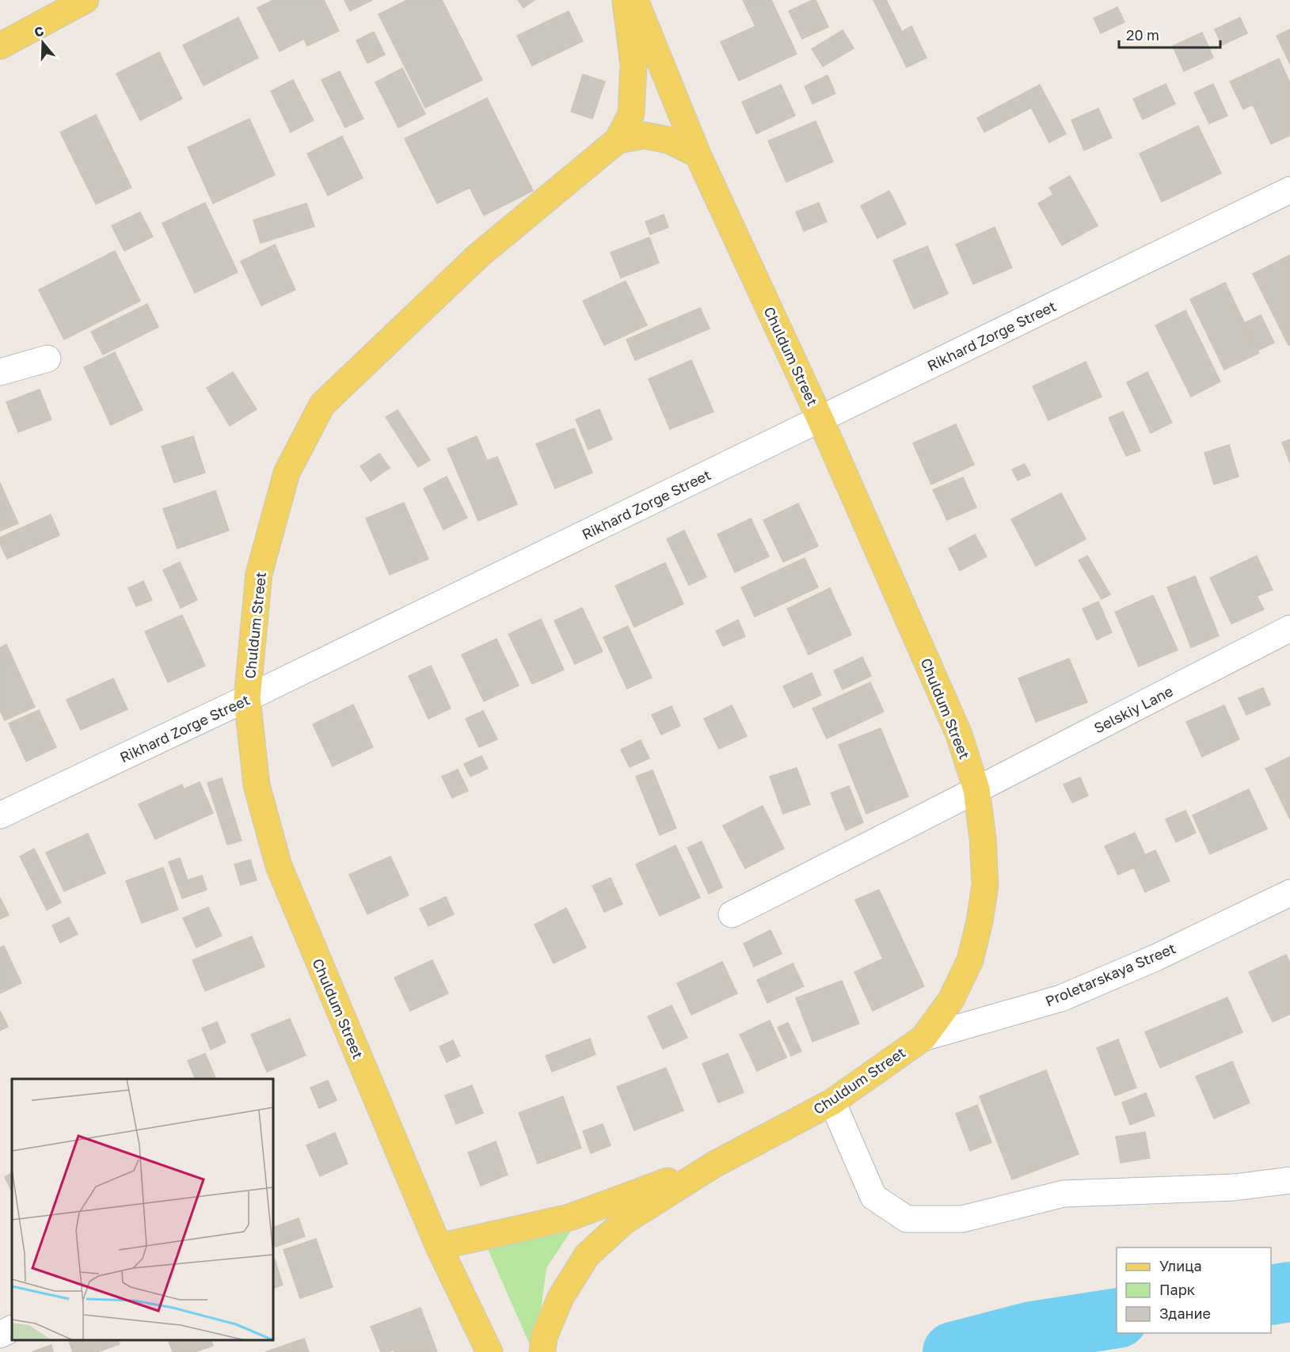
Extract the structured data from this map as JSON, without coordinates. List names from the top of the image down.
{
  "streets": {
    "main road": ["Chuldum Street"],
    "street": ["Rikhard Zorge Street", "Selskiy Lane", "Proletarskaya Street"]
  },
  "crossings": [
    ["Rikhard Zorge Street", "Chuldum Street"],
    ["Chuldum Street", "Selskiy Lane"],
    ["Chuldum Street", "Proletarskaya Street"]
  ],
  "legend": ["Улица", "Парк", "Здание"],
  "scale_bar": "20 m",
  "north": "top"
}
